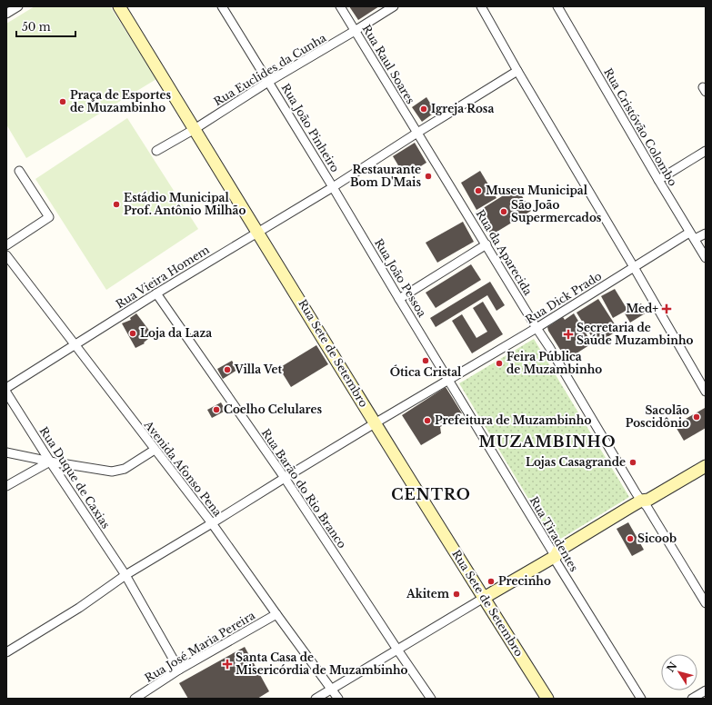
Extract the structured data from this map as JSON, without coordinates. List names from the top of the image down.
{
  "streets": {
    "main road": ["Rua Sete de Setembro"],
    "street": [
      "Rua Raul Soares",
      "Rua Euclides da Cunha",
      "Rua Cristóvão Colombo",
      "Rua João Pinheiro",
      "Rua da Aparecida",
      "Rua Vieira Homem",
      "Rua João Pessoa",
      "Rua Dick Prado",
      "Avenida Afonso Pena",
      "Rua Duque de Caxias",
      "Rua Barão do Rio Branco",
      "Rua Tiradentes",
      "Rua José Maria Pereira"
    ]
  },
  "crossings": [
    ["Rua Raul Soares", "Rua Euclides da Cunha"],
    ["Rua Raul Soares", "Rua da Aparecida"],
    ["Rua Raul Soares", "Rua Vieira Homem"],
    ["Rua Euclides da Cunha", "Rua João Pinheiro"],
    ["Rua Euclides da Cunha", "Rua Sete de Setembro"],
    ["Rua Cristóvão Colombo", "Rua Dick Prado"],
    ["Rua João Pinheiro", "Rua Vieira Homem"],
    ["Rua João Pinheiro", "Rua João Pessoa"],
    ["Rua da Aparecida", "Rua Vieira Homem"],
    ["Rua da Aparecida", "Rua Dick Prado"],
    ["Rua Vieira Homem", "Rua João Pessoa"],
    ["Rua Vieira Homem", "Rua Sete de Setembro"],
    ["Rua Vieira Homem", "Avenida Afonso Pena"],
    ["Rua Vieira Homem", "Rua Barão do Rio Branco"],
    ["Rua João Pessoa", "Rua Dick Prado"],
    ["Rua João Pessoa", "Rua Tiradentes"],
    ["Rua Dick Prado", "Rua Sete de Setembro"],
    ["Rua Dick Prado", "Avenida Afonso Pena"],
    ["Rua Dick Prado", "Rua Duque de Caxias"],
    ["Rua Dick Prado", "Rua Barão do Rio Branco"],
    ["Rua Dick Prado", "Rua Tiradentes"],
    ["Avenida Afonso Pena", "Rua José Maria Pereira"],
    ["Rua Duque de Caxias", "Rua José Maria Pereira"]
  ],
  "districts": ["MUZAMBINHO", "CENTRO"],
  "places": {
    "other": [
      "Praça de Esportes de Muzambinho",
      "Igreja Rosa",
      "Restaurante Bom D'Mais",
      "Museu Municipal",
      "Estádio Municipal Prof. Antônio Milhão",
      "São João Supermercados",
      "Loja da Laza",
      "Ótica Cristal",
      "Feira Pública de Muzambinho",
      "Villa Vet",
      "Coelho Celulares",
      "Sacolão Poscidônio",
      "Prefeitura de Muzambinho",
      "Lojas Casagrande",
      "Sicoob",
      "Precinho",
      "Akitem"
    ],
    "health": ["Med+", "Secretaria de Saúde Muzambinho", "Santa Casa de Misericórdia de Muzambinho"]
  },
  "scale_bar": "50 m",
  "north": "top left"
}
